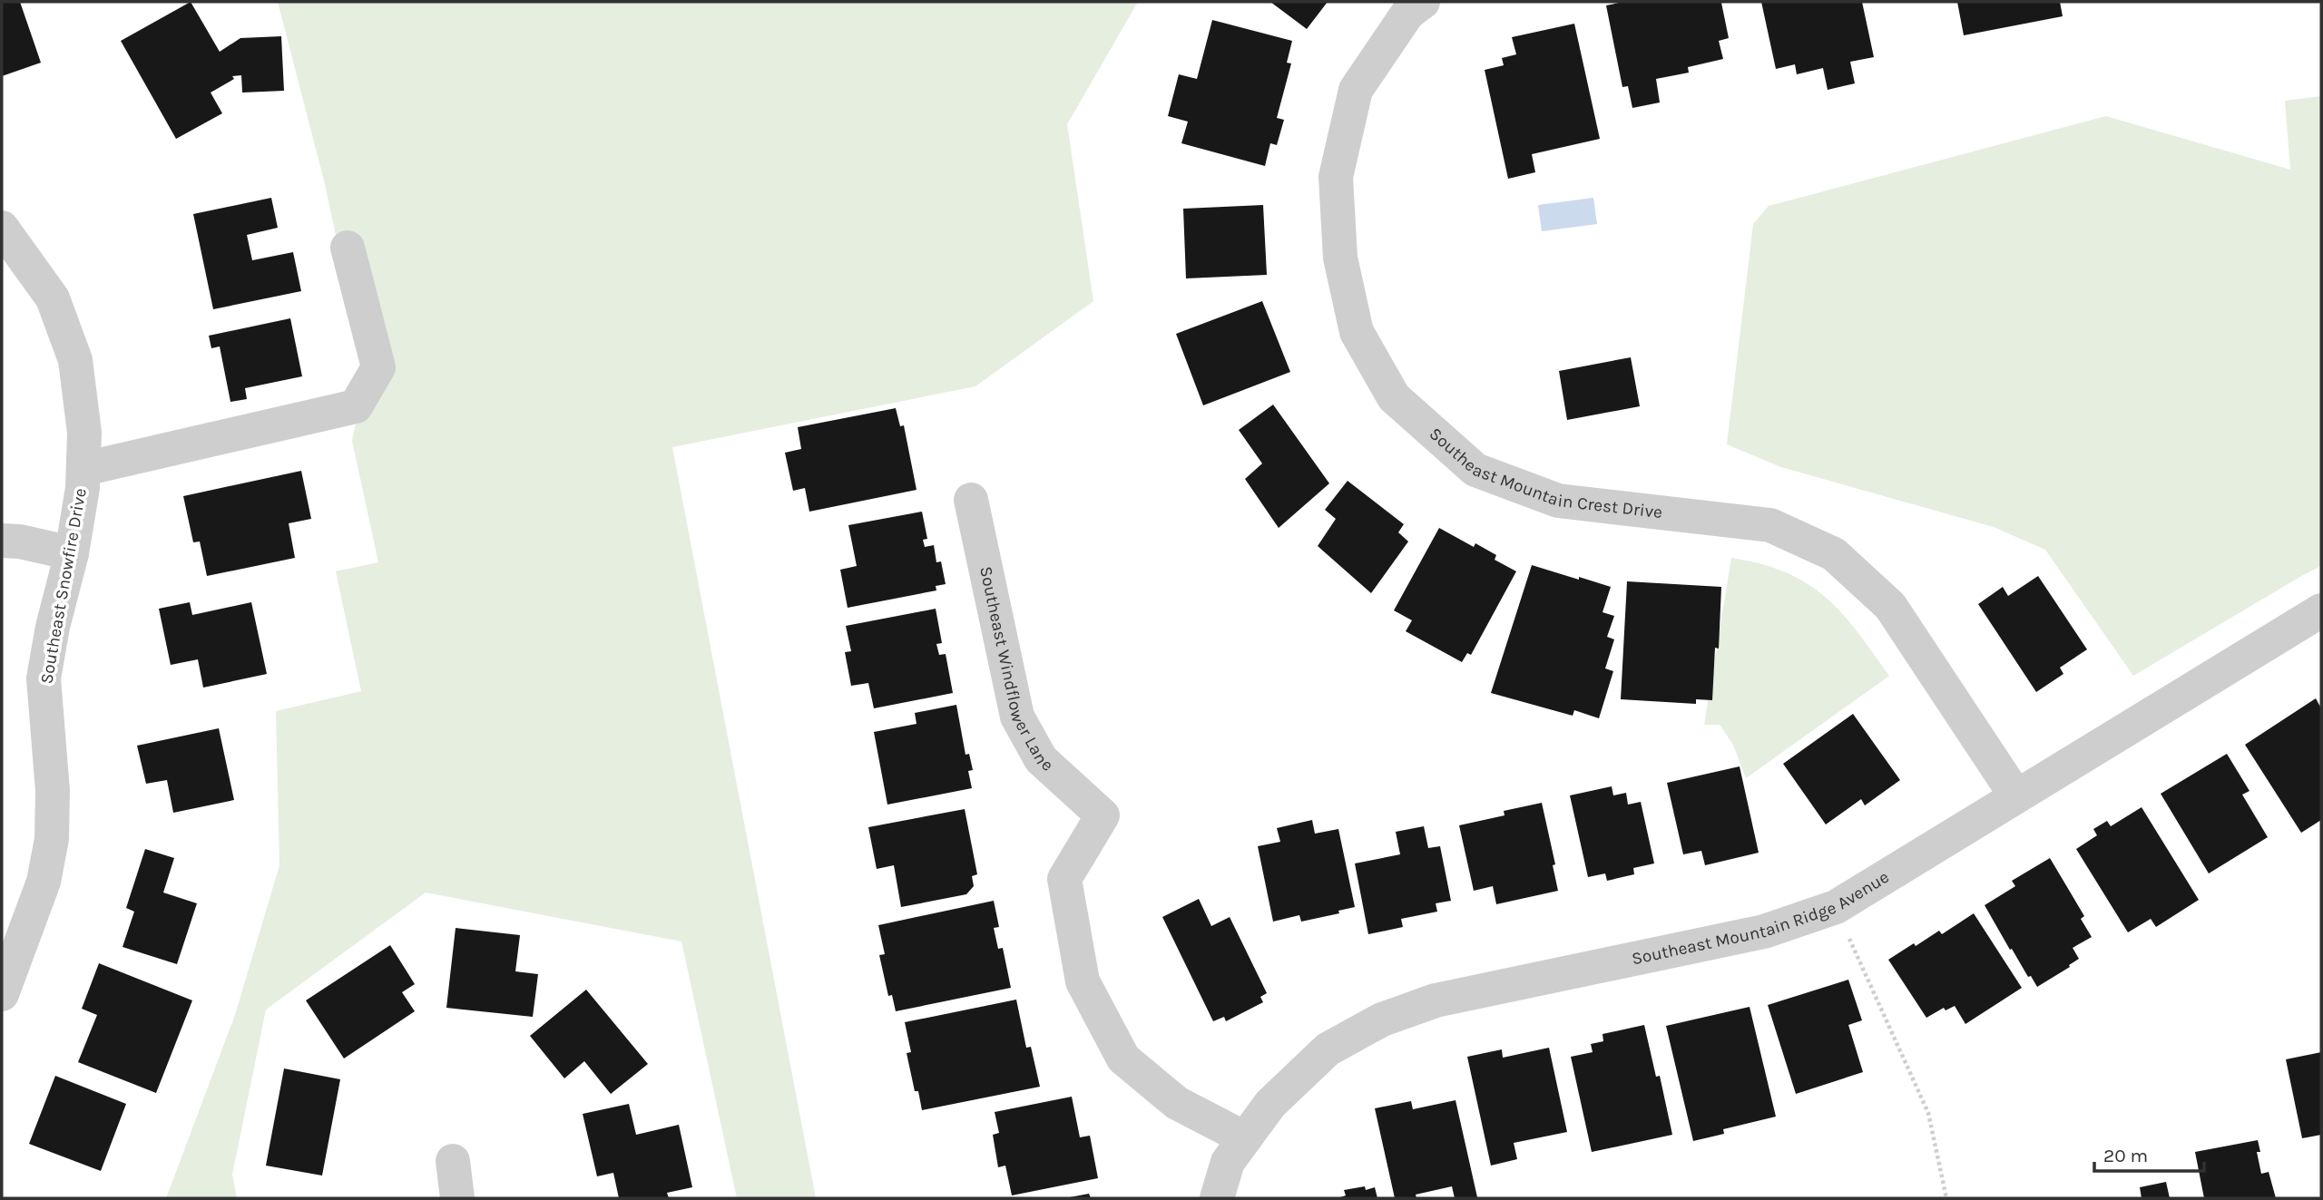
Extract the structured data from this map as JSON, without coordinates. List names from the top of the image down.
{
  "streets": {
    "street": [
      "Southeast Mountain Crest Drive",
      "Southeast Snowfire Drive",
      "Southeast Windflower Lane",
      "Southeast Mountain Ridge Avenue"
    ]
  },
  "crossings": [
    ["Southeast Mountain Crest Drive", "Southeast Mountain Ridge Avenue"],
    ["Southeast Windflower Lane", "Southeast Mountain Ridge Avenue"]
  ],
  "scale_bar": "20 m"
}
